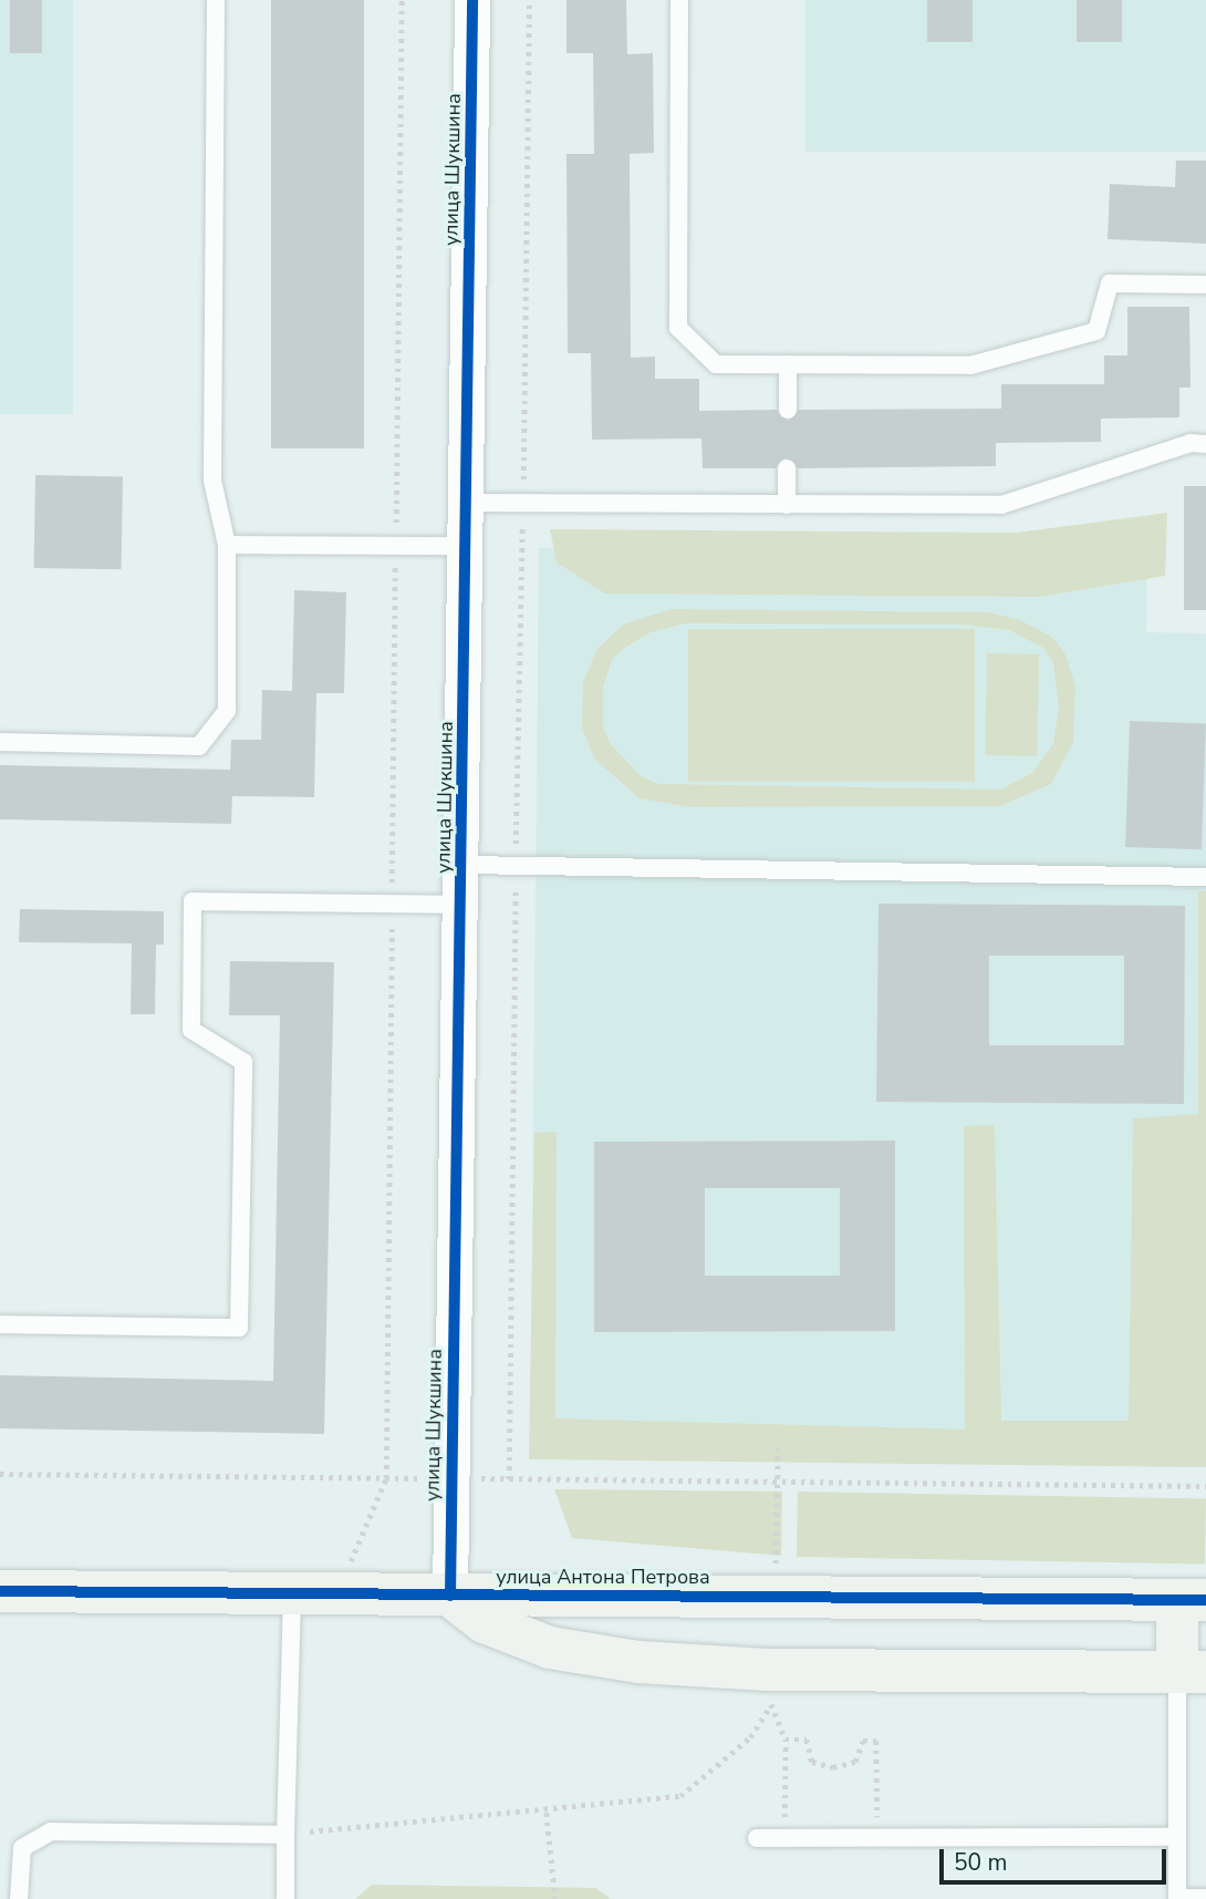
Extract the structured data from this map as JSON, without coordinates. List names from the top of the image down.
{
  "streets": {
    "street": ["улица Шукшина", "улица Антона Петрова"]
  },
  "crossings": [
    ["улица Шукшина", "улица Антона Петрова"]
  ],
  "scale_bar": "50 m"
}
